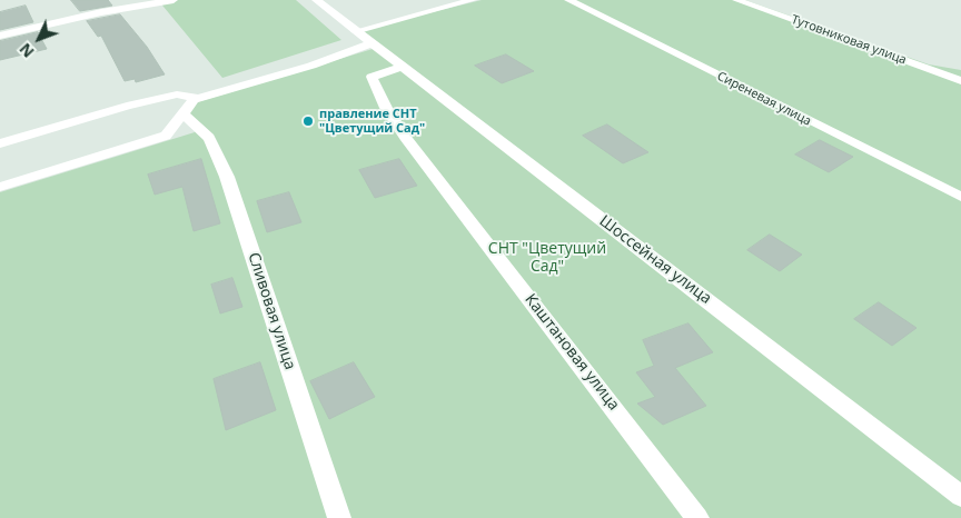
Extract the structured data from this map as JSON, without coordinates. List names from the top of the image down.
{
  "streets": {
    "street": [
      "Тутовниковая улица",
      "Сиреневая улица",
      "Шоссейная улица",
      "Сливовая улица",
      "Каштановая улица"
    ]
  },
  "crossings": [
    ["Шоссейная улица", "Каштановая улица"]
  ],
  "parks": ["СНТ \"Цветущий Сад\""],
  "places": ["правление СНТ \"Цветущий Сад\""],
  "north": "bottom left"
}
